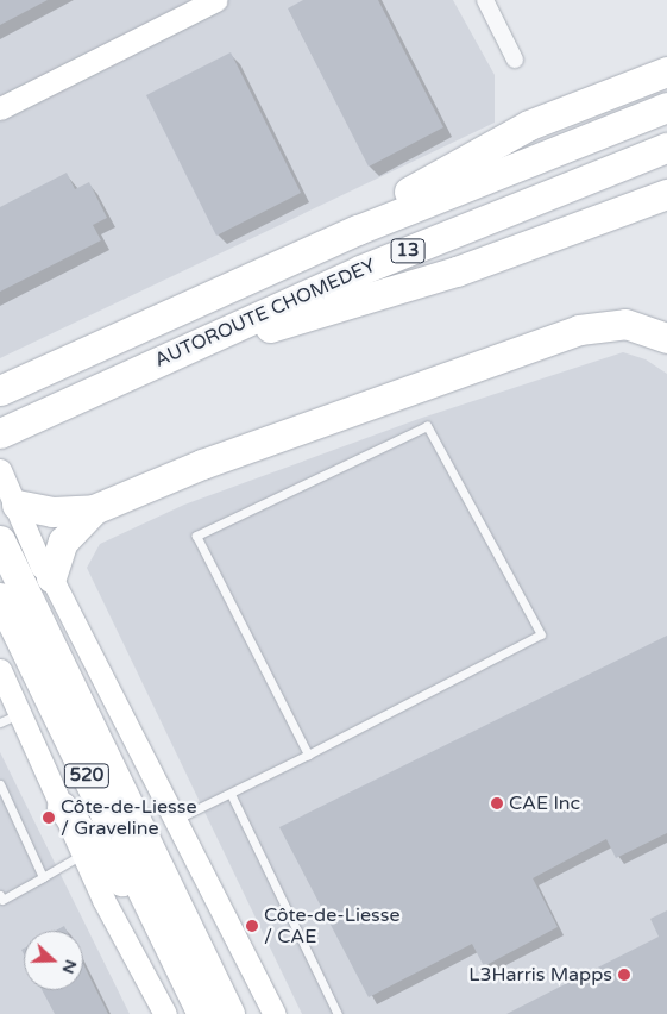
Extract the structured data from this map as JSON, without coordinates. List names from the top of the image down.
{
  "streets": {
    "highway": ["13", "AUTOROUTE CHOMEDEY", "520"]
  },
  "places": [
    "CAE Inc",
    "Côte-de-Liesse / Graveline",
    "Côte-de-Liesse / CAE",
    "L3Harris Mapps"
  ],
  "north": "right"
}
